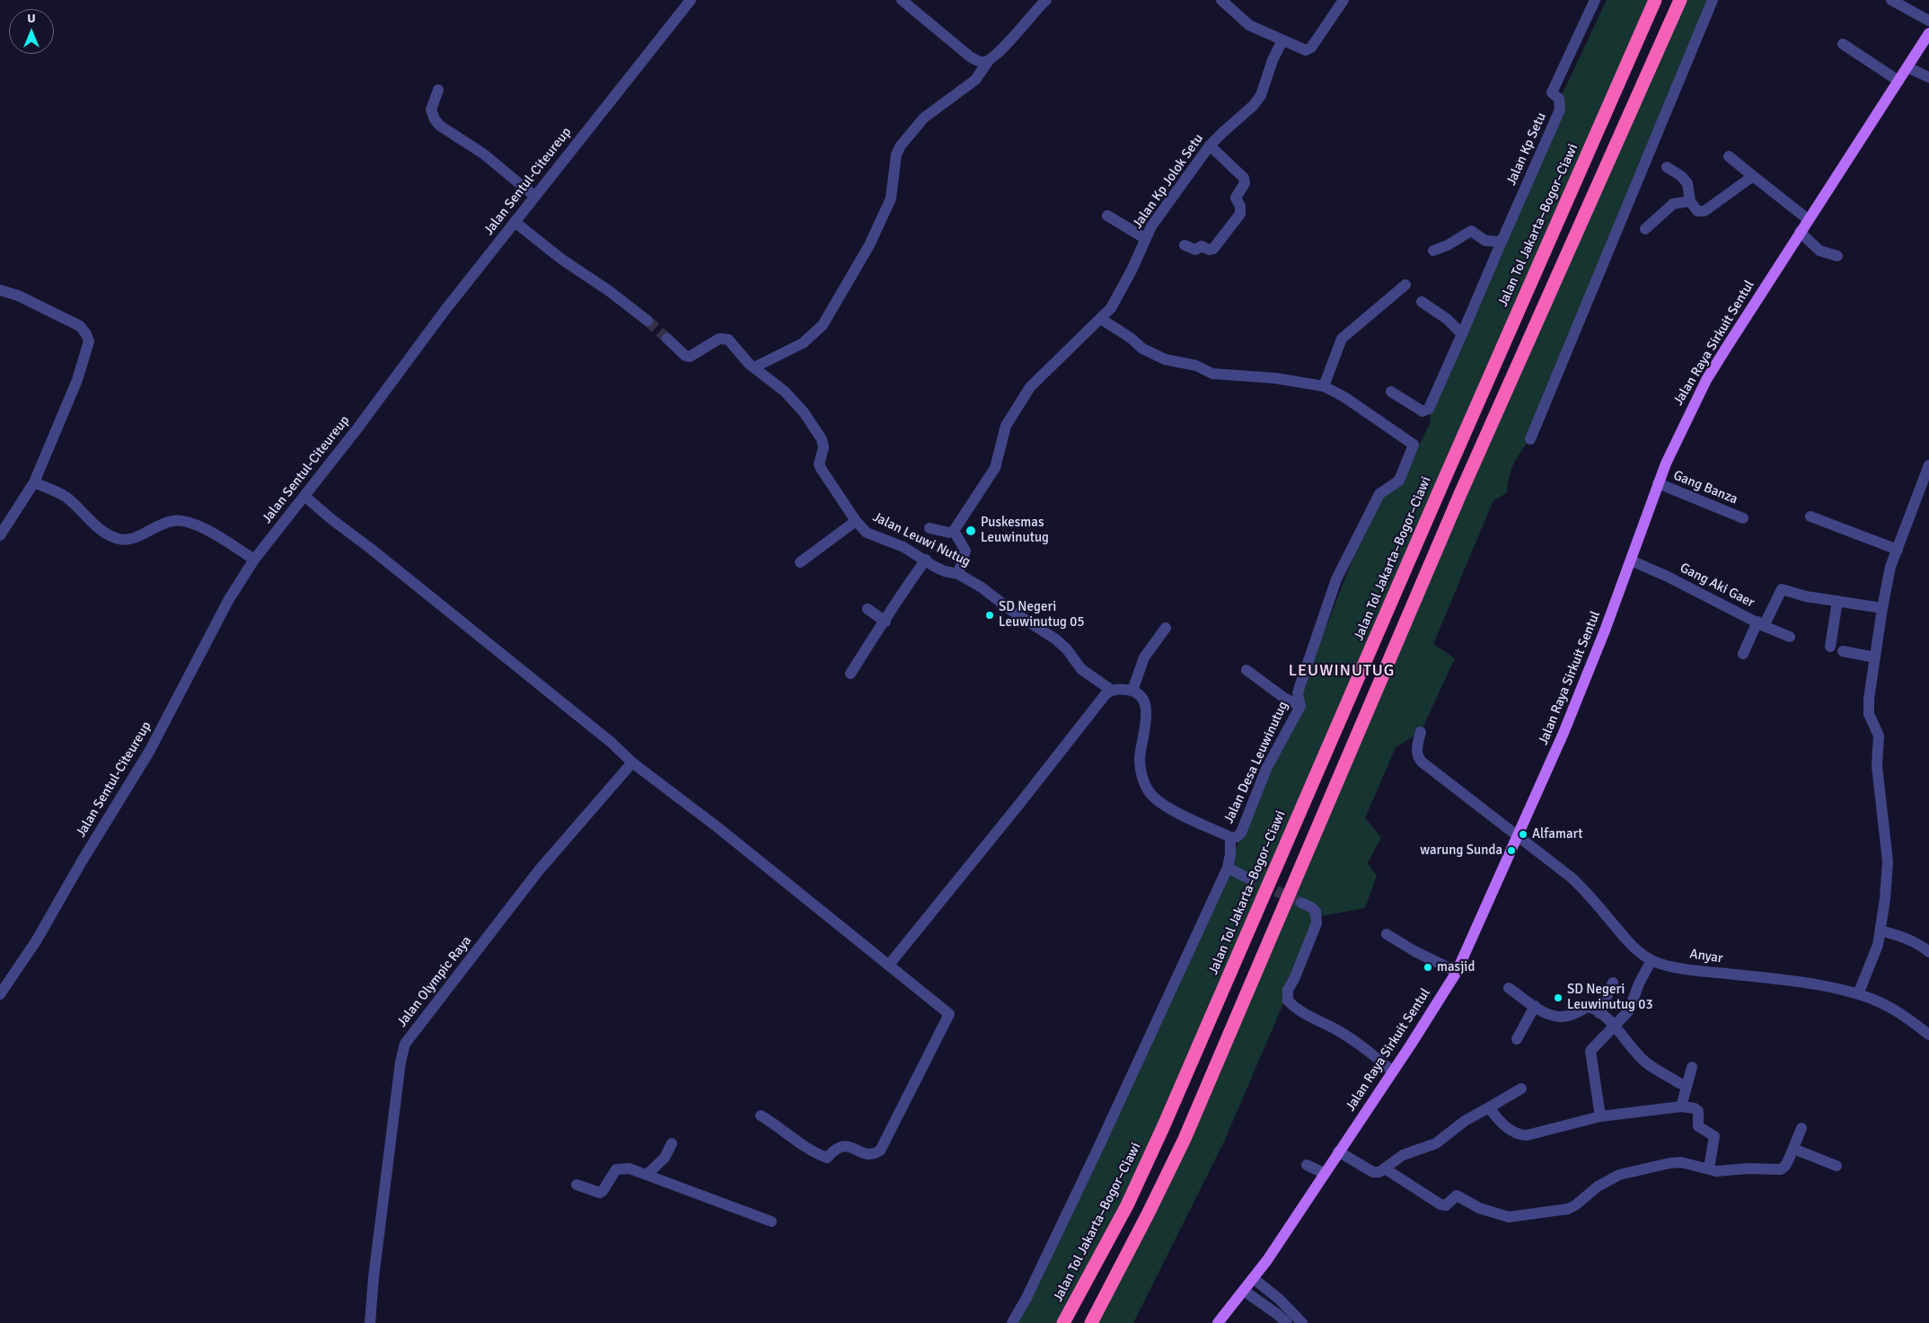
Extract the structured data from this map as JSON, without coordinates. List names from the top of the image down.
{
  "streets": {
    "highway": ["Jalan Tol Jakarta–Bogor–Ciawi"],
    "main road": ["Jalan Raya Sirkuit Sentul"],
    "street": [
      "Jalan Kp Setu",
      "Jalan Sentul-Citeureup",
      "Jalan Kp Jolok Setu",
      "Gang Banza",
      "Jalan Leuwi Nutug",
      "Gang Aki Gaer",
      "Jalan Desa Leuwinutug",
      "Anyar",
      "Jalan Olympic Raya"
    ]
  },
  "crossings": [
    ["Jalan Raya Sirkuit Sentul", "Gang Banza"],
    ["Jalan Raya Sirkuit Sentul", "Gang Aki Gaer"],
    ["Jalan Raya Sirkuit Sentul", "Anyar"]
  ],
  "districts": ["LEUWINUTUG"],
  "places": [
    "Puskesmas Leuwinutug",
    "SD Negeri Leuwinutug 05",
    "Alfamart",
    "warung Sunda",
    "masjid",
    "SD Negeri Leuwinutug 03"
  ],
  "north": "top"
}
